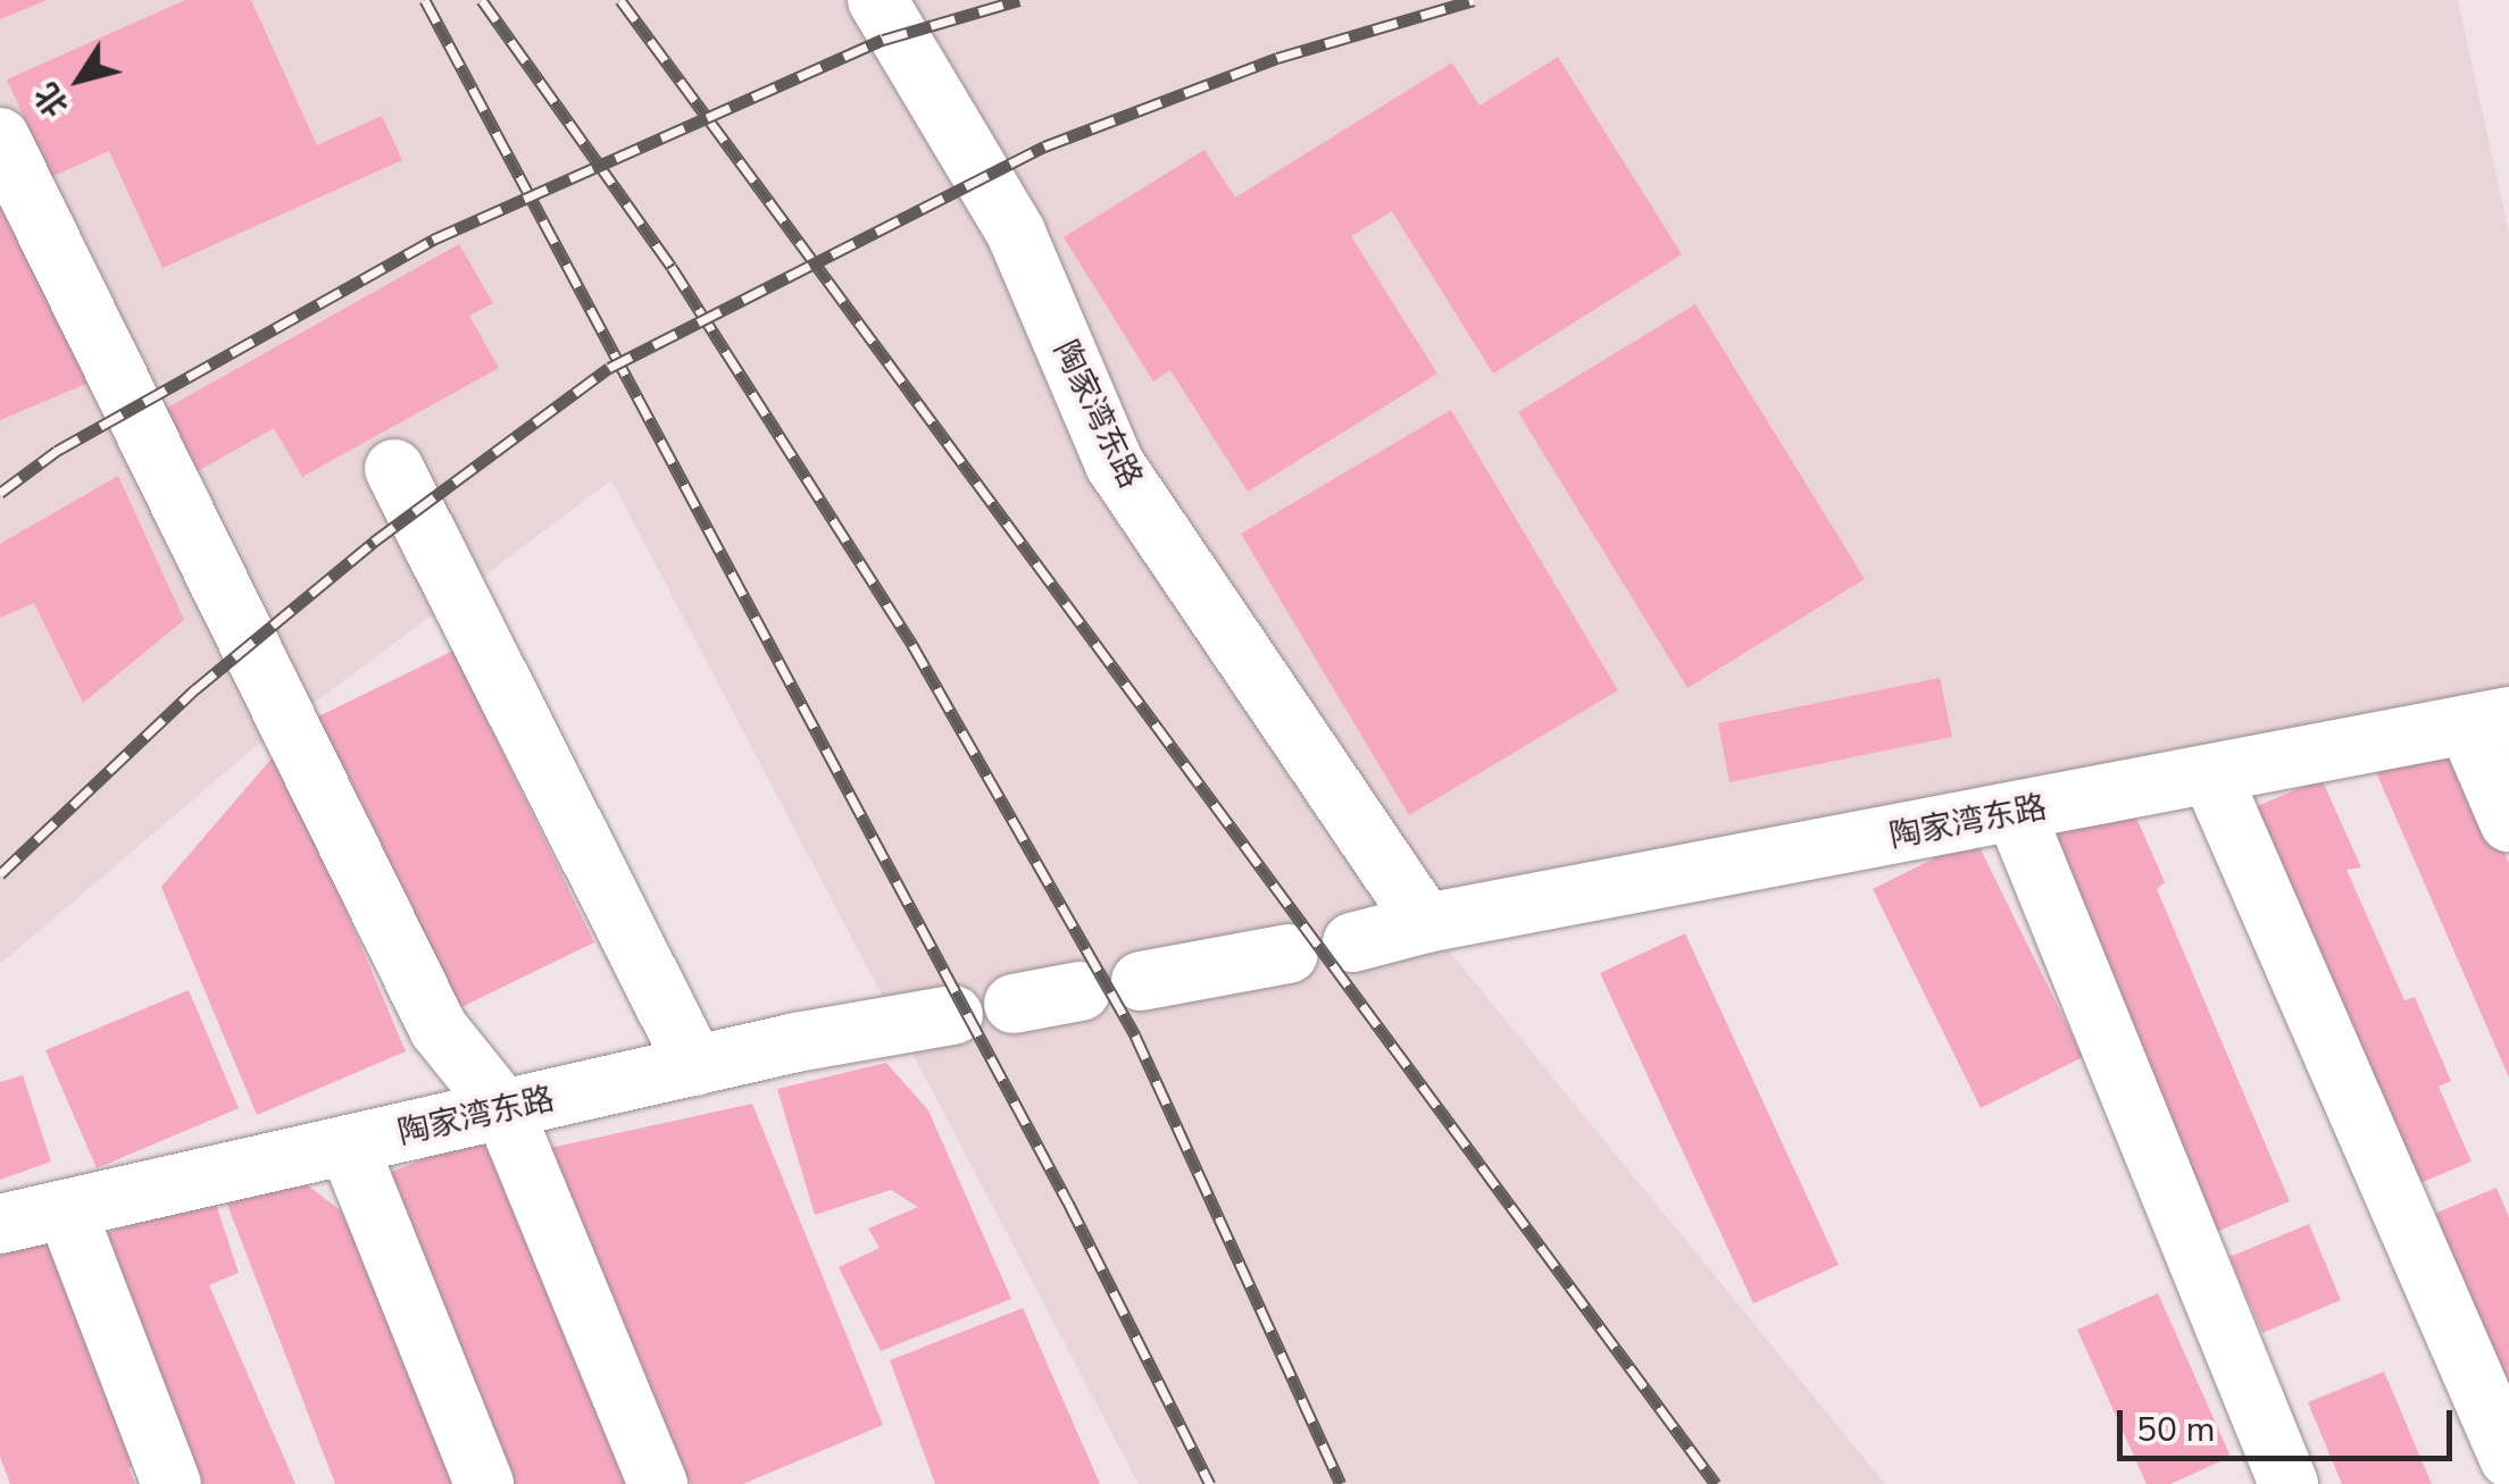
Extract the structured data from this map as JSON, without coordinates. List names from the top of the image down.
{
  "streets": {
    "street": ["陶家湾东路"]
  },
  "scale_bar": "50 m",
  "north": "bottom left"
}
